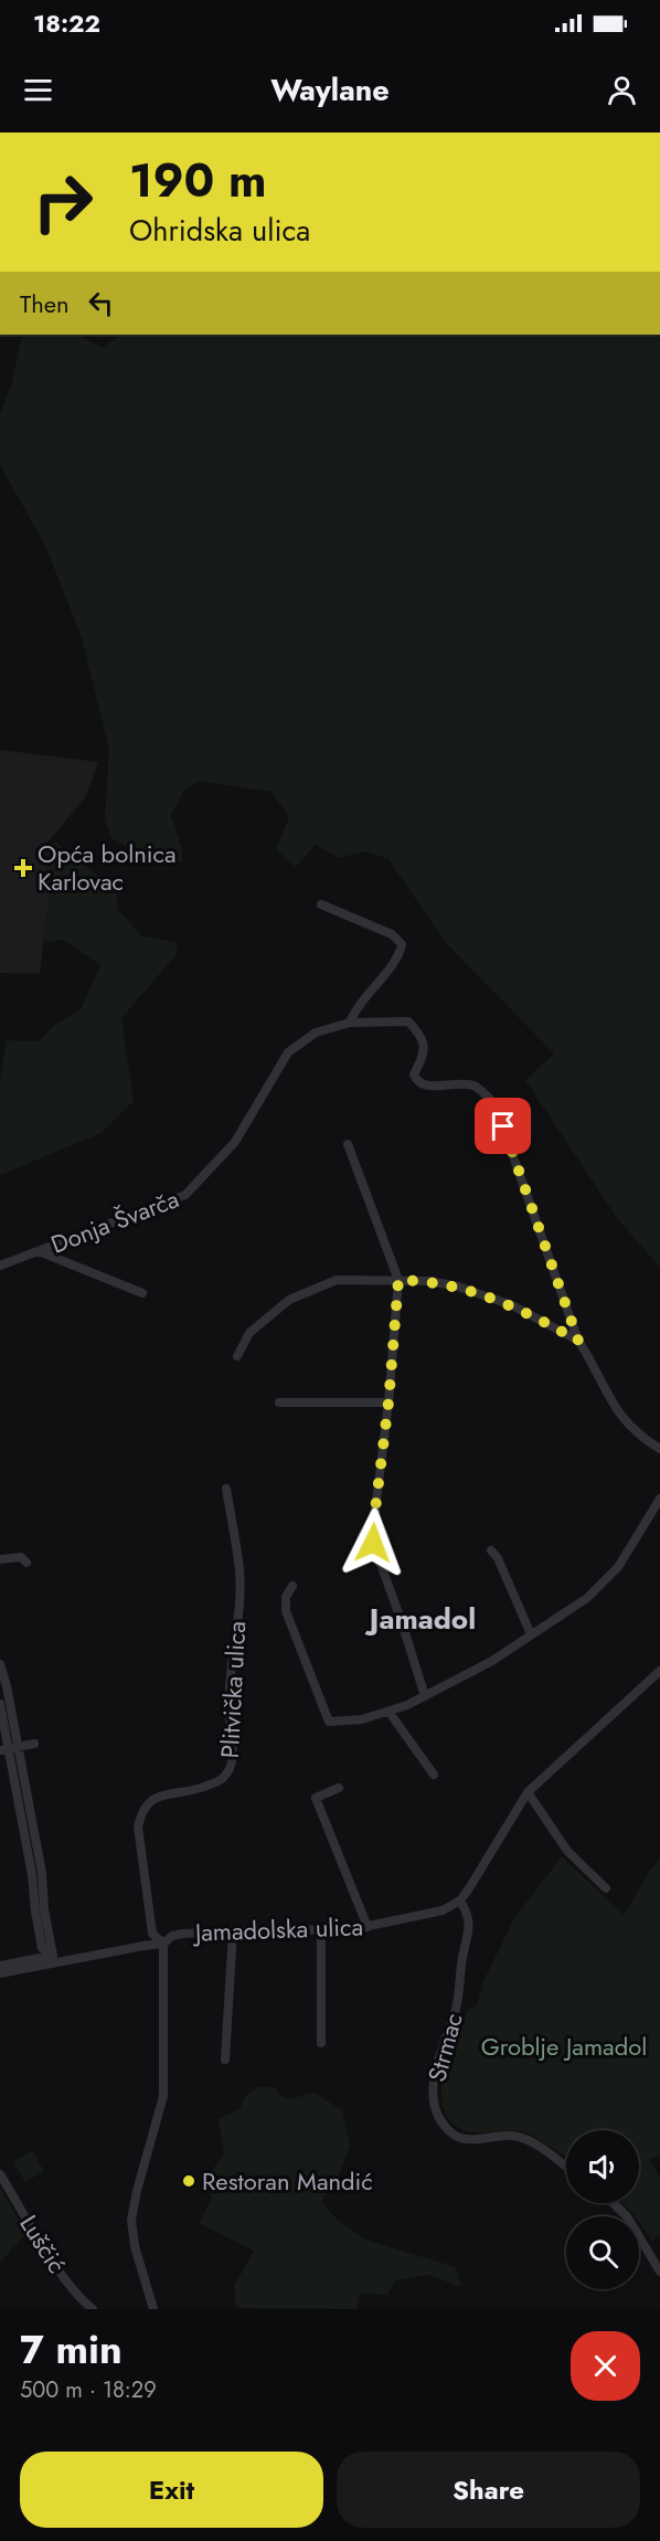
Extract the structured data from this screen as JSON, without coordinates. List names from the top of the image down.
{
  "streets": {
    "street": [
      "Donja Švarča",
      "Plitvička ulica",
      "Jamadolska ulica",
      "Strmac",
      "Luščić"
    ]
  },
  "crossings": [
    ["Plitvička ulica", "Jamadolska ulica"],
    ["Jamadolska ulica", "Strmac"]
  ],
  "districts": ["Jamadol"],
  "parks": ["Groblje Jamadol"],
  "places": {
    "health": ["Opća bolnica Karlovac"],
    "other": ["Restoran Mandić"]
  },
  "page": {
    "status": "18:22",
    "header": "Waylane",
    "turn": ["190 m", "Ohridska ulica"],
    "then": "Then",
    "heading": ["7 min", "500 m · 18:29"],
    "buttons": ["Exit", "Share"]
  }
}
